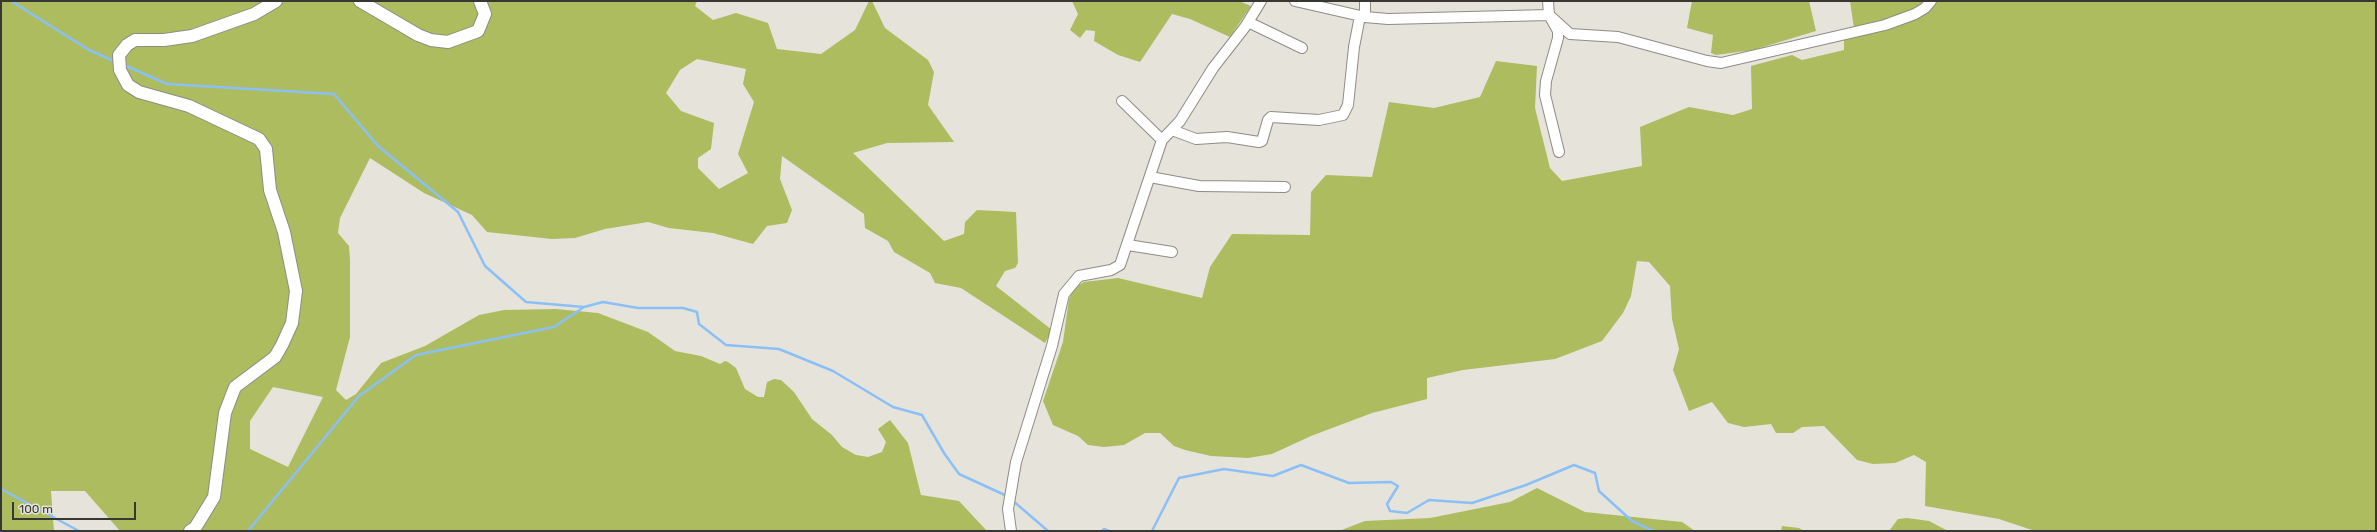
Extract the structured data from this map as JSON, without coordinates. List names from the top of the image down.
{
  "scale_bar": "100 m"
}
